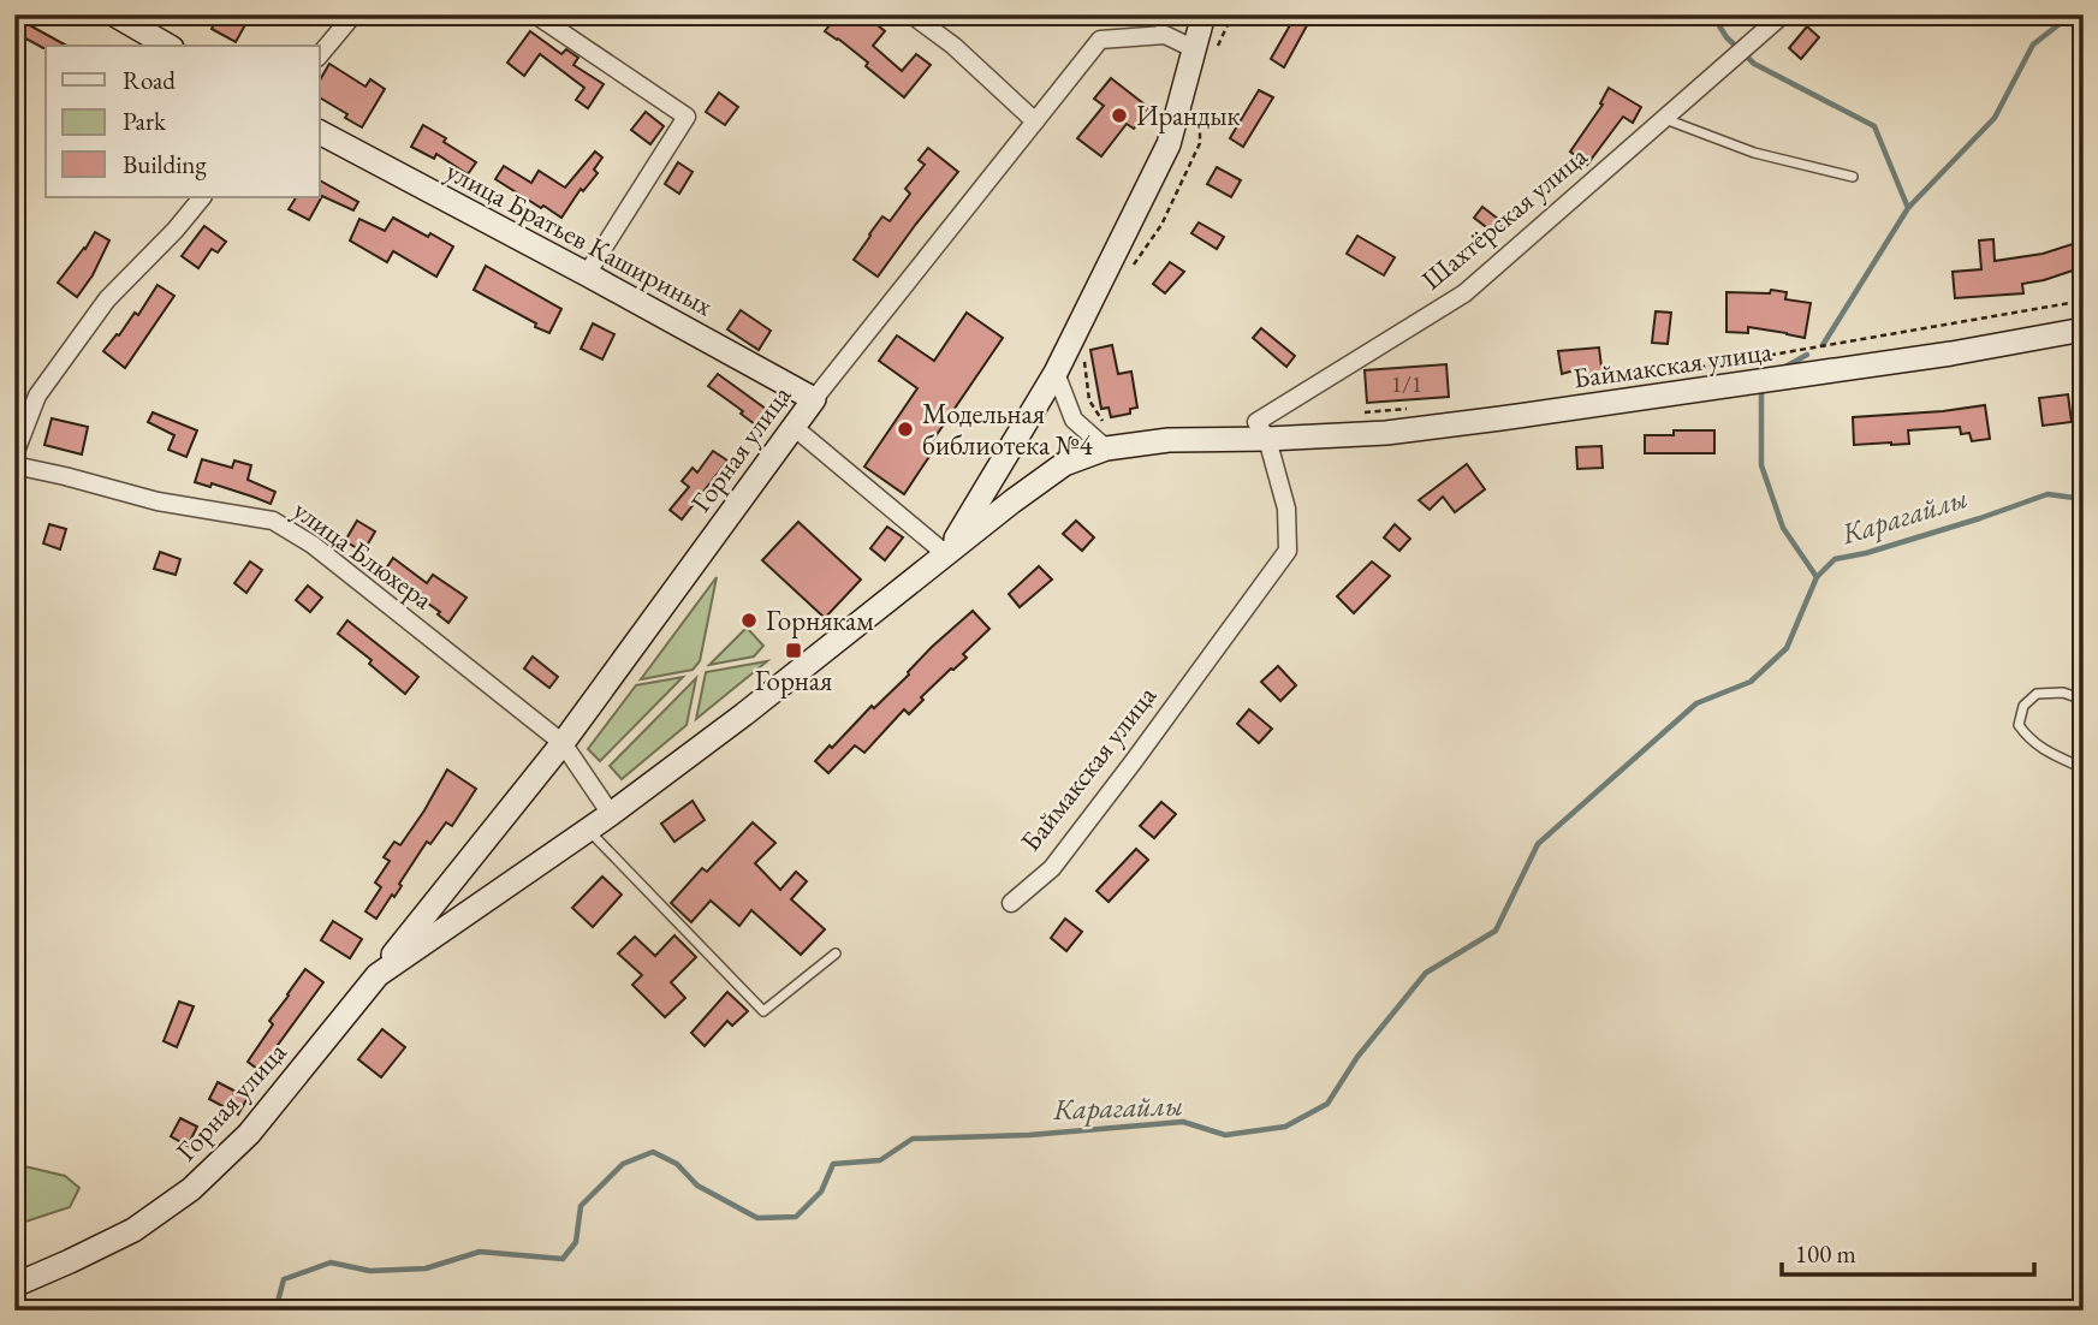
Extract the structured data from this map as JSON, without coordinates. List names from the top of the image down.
{
  "streets": {
    "main road": ["улица Братьев Кашириных", "Баймакская улица", "Горная улица"],
    "street": ["Шахтёрская улица", "улица Блюхера"]
  },
  "crossings": [
    ["Шахтёрская улица", "Баймакская улица"],
    ["улица Братьев Кашириных", "Горная улица"],
    ["Баймакская улица", "Горная улица"],
    ["Горная улица", "улица Блюхера"]
  ],
  "water": ["Карагайлы"],
  "places": {
    "other": ["Ирандык", "Модельная библиотека №4", "Горнякам"],
    "transit": ["Горная"]
  },
  "house_numbers": ["1/1"],
  "legend": ["Road", "Park", "Building"],
  "scale_bar": "100 m"
}
